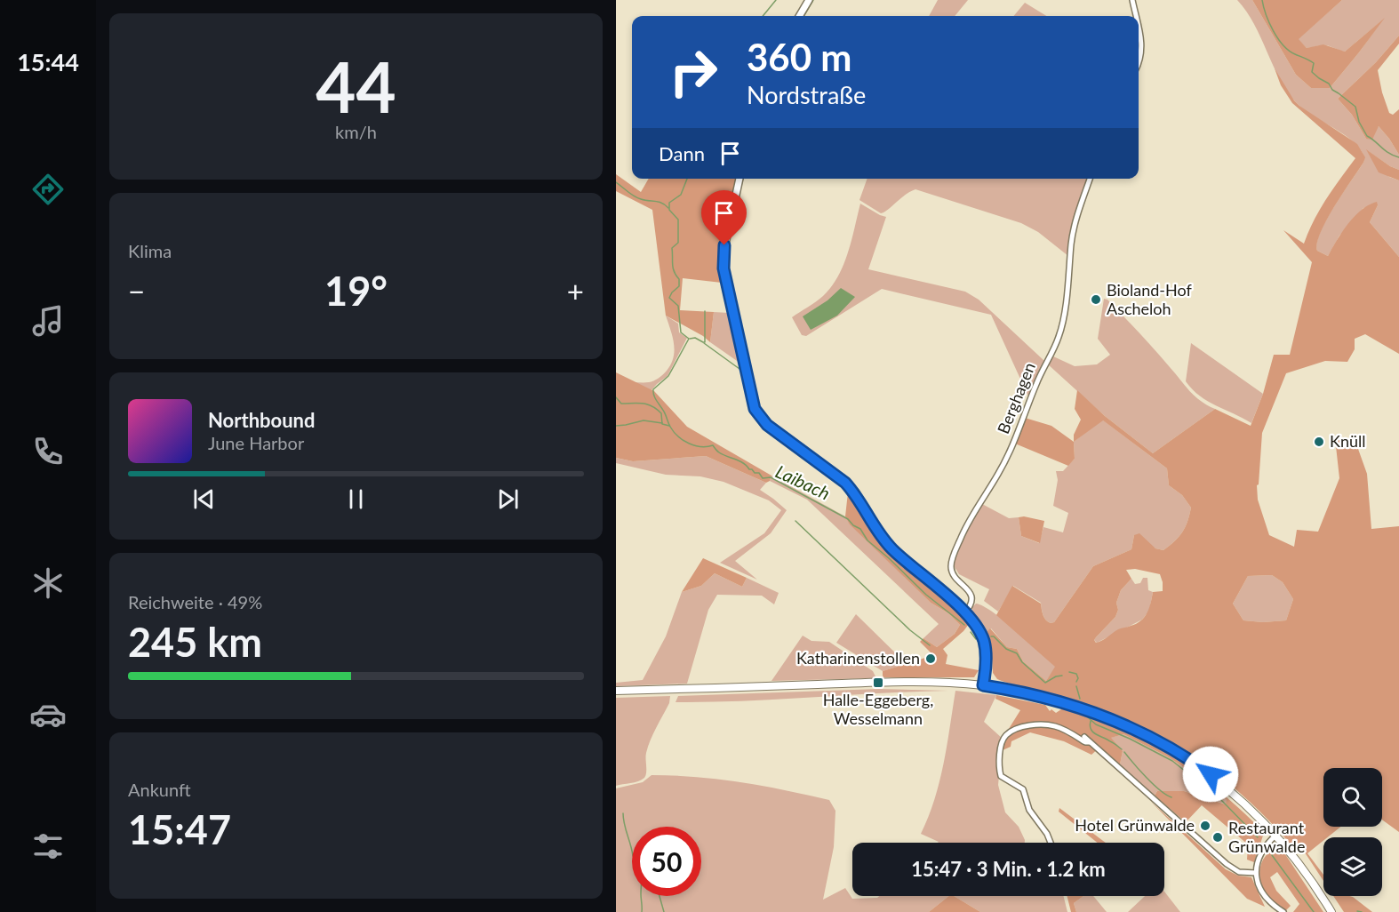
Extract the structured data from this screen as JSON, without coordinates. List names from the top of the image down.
{
  "streets": {
    "street": ["Berghagen"]
  },
  "water": ["Laibach"],
  "places": {
    "other": [
      "Bioland-Hof Ascheloh",
      "Knüll",
      "Katharinenstollen",
      "Hotel Grünwalde",
      "Restaurant Grünwalde"
    ],
    "transit": ["Halle-Eggeberg, Wesselmann"]
  },
  "page": {
    "tabs": "15:44",
    "tile": [
      ["44", "km/h"],
      "Klima",
      ["Reichweite · 49%", "245 km"],
      ["Ankunft", "15:47"]
    ],
    "turn": ["360 m", "Nordstraße"],
    "then": "Dann",
    "heat": ["−", "19°", "+"],
    "song": ["Northbound", "June Harbor"],
    "limit": "50",
    "trip": "15:47 · 3 Min. · 1.2 km"
  }
}
